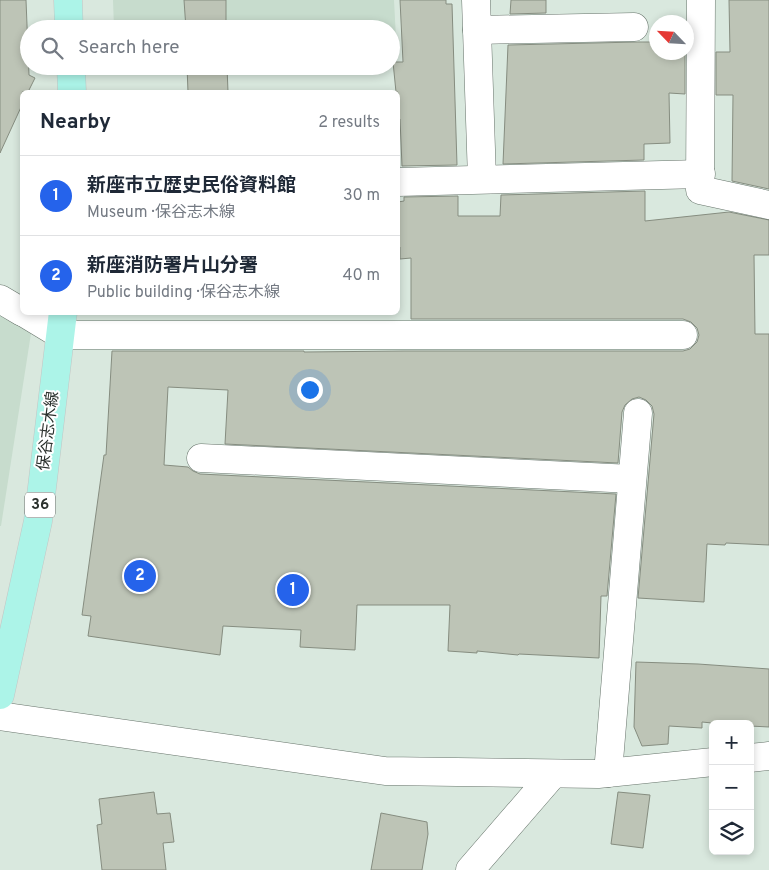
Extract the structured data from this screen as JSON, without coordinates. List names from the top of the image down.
{
  "streets": {
    "main road": ["保谷志木線", "36"]
  },
  "north": "top left",
  "page": {
    "search": "Search here",
    "heading": ["Nearby", "2 results"],
    "list": [
      {
        "mark": "1",
        "name": "新座市立歴史民俗資料館",
        "note": "Museum · 保谷志木線",
        "value": "30 m"
      },
      {
        "mark": "2",
        "name": "新座消防署片山分署",
        "note": "Public building · 保谷志木線",
        "value": "40 m"
      }
    ],
    "pins": ["2", "1"],
    "map_buttons": ["+", "−"]
  }
}
